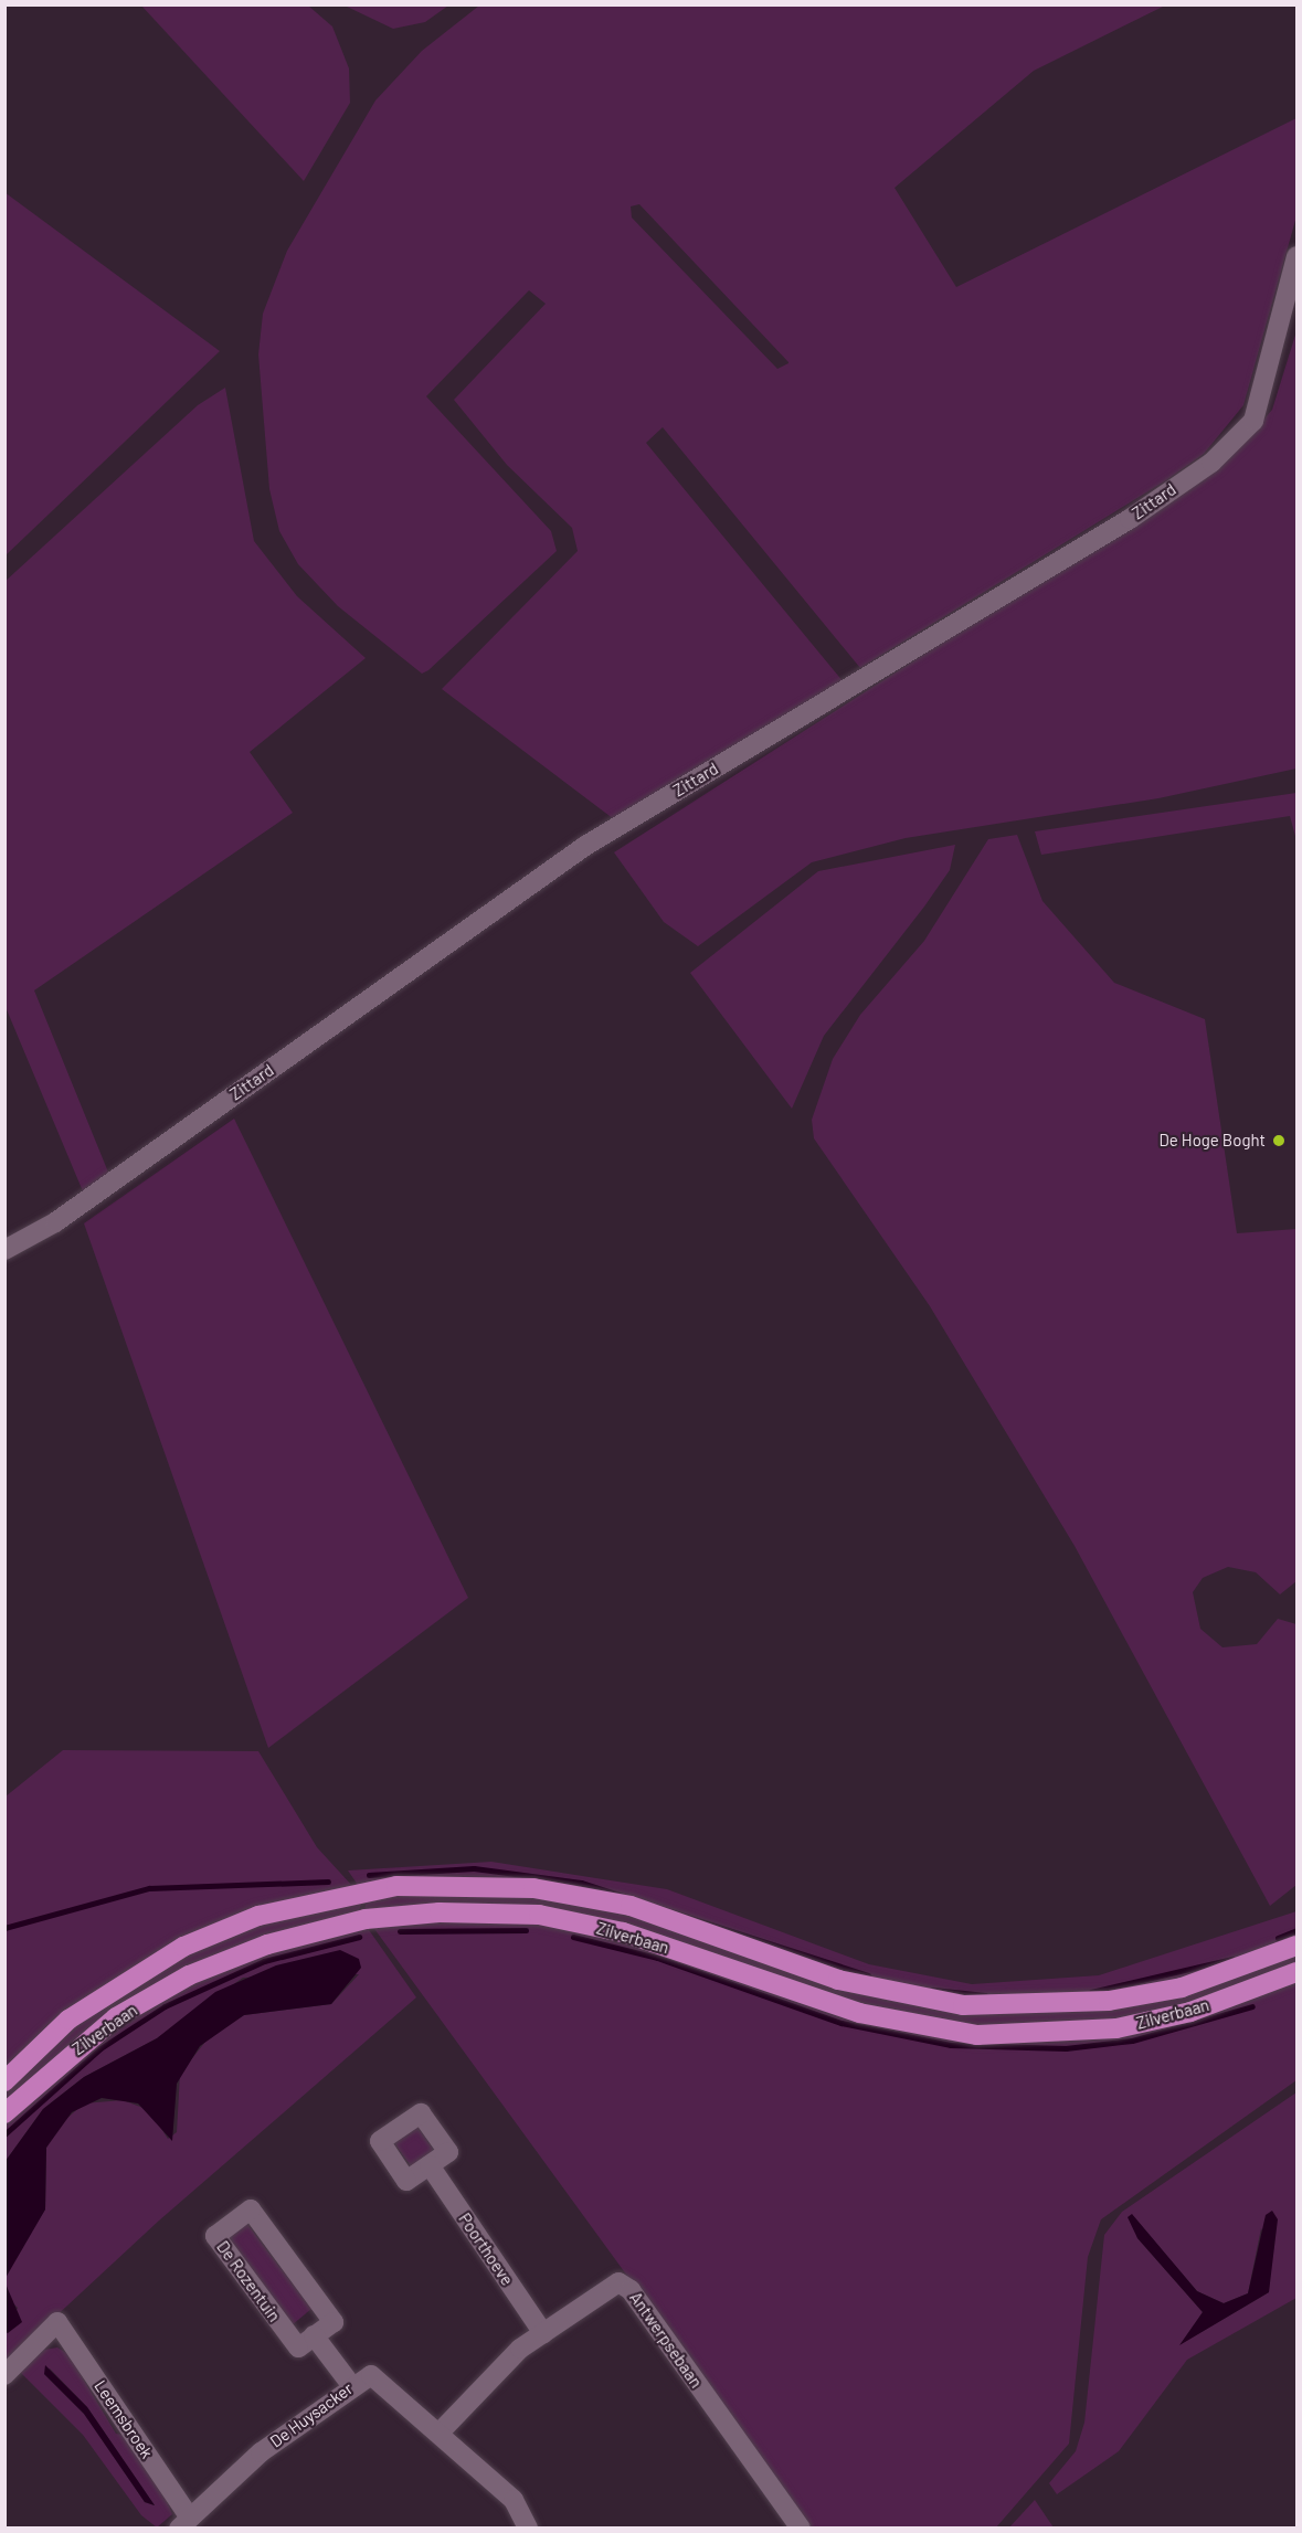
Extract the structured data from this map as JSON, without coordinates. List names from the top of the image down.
{
  "streets": {
    "main road": ["Zilverbaan"],
    "street": [
      "Zittard",
      "Poorthoeve",
      "De Rozentuin",
      "Antwerpsebaan",
      "De Huysacker",
      "Leemsbroek"
    ]
  },
  "crossings": [
    ["Poorthoeve", "Antwerpsebaan"],
    ["Antwerpsebaan", "De Huysacker"],
    ["De Huysacker", "Leemsbroek"]
  ],
  "places": ["De Hoge Boght"]
}
